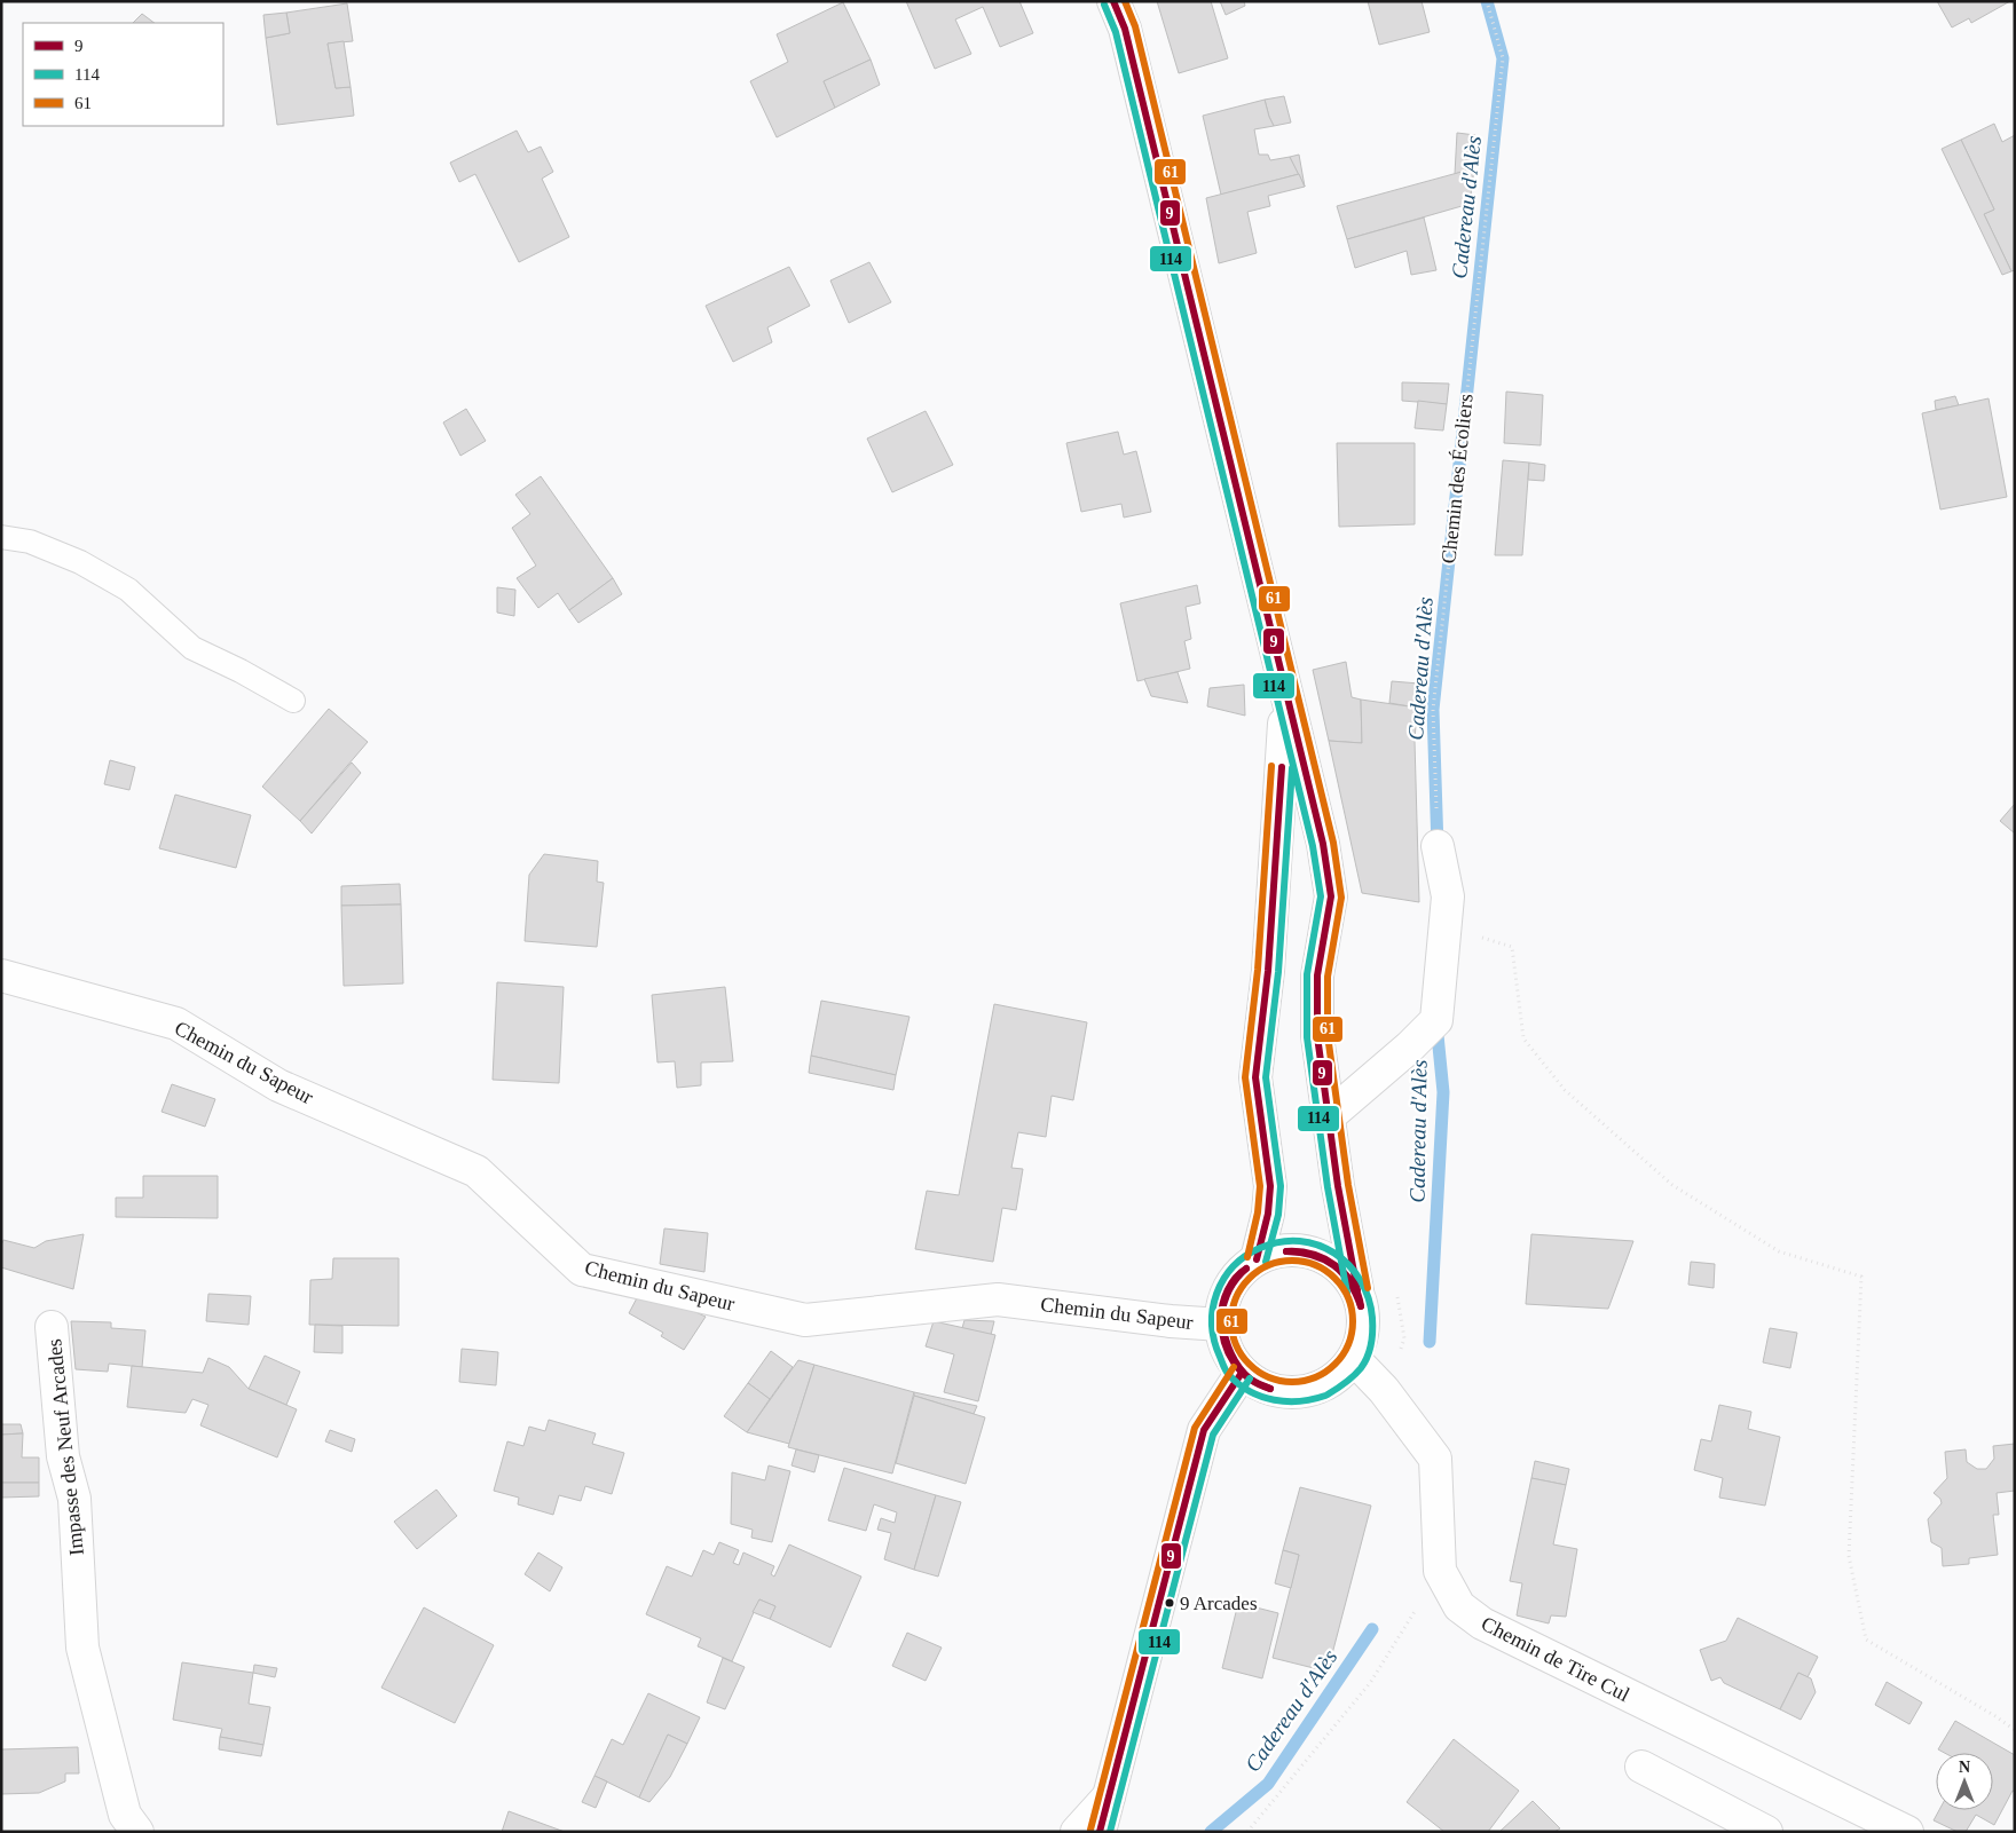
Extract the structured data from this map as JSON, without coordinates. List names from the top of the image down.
{
  "streets": {
    "street": ["Chemin du Sapeur", "Impasse des Neuf Arcades", "Chemin de Tire Cul"],
    "path": ["Chemin des Écoliers"]
  },
  "crossings": [
    ["Chemin du Sapeur", "Chemin de Tire Cul"]
  ],
  "water": ["Cadereau d'Alès"],
  "places": ["9 Arcades"],
  "lines": ["transit line 9", "transit line 61", "transit line 114"],
  "legend": ["9", "114", "61"],
  "north": "top"
}
